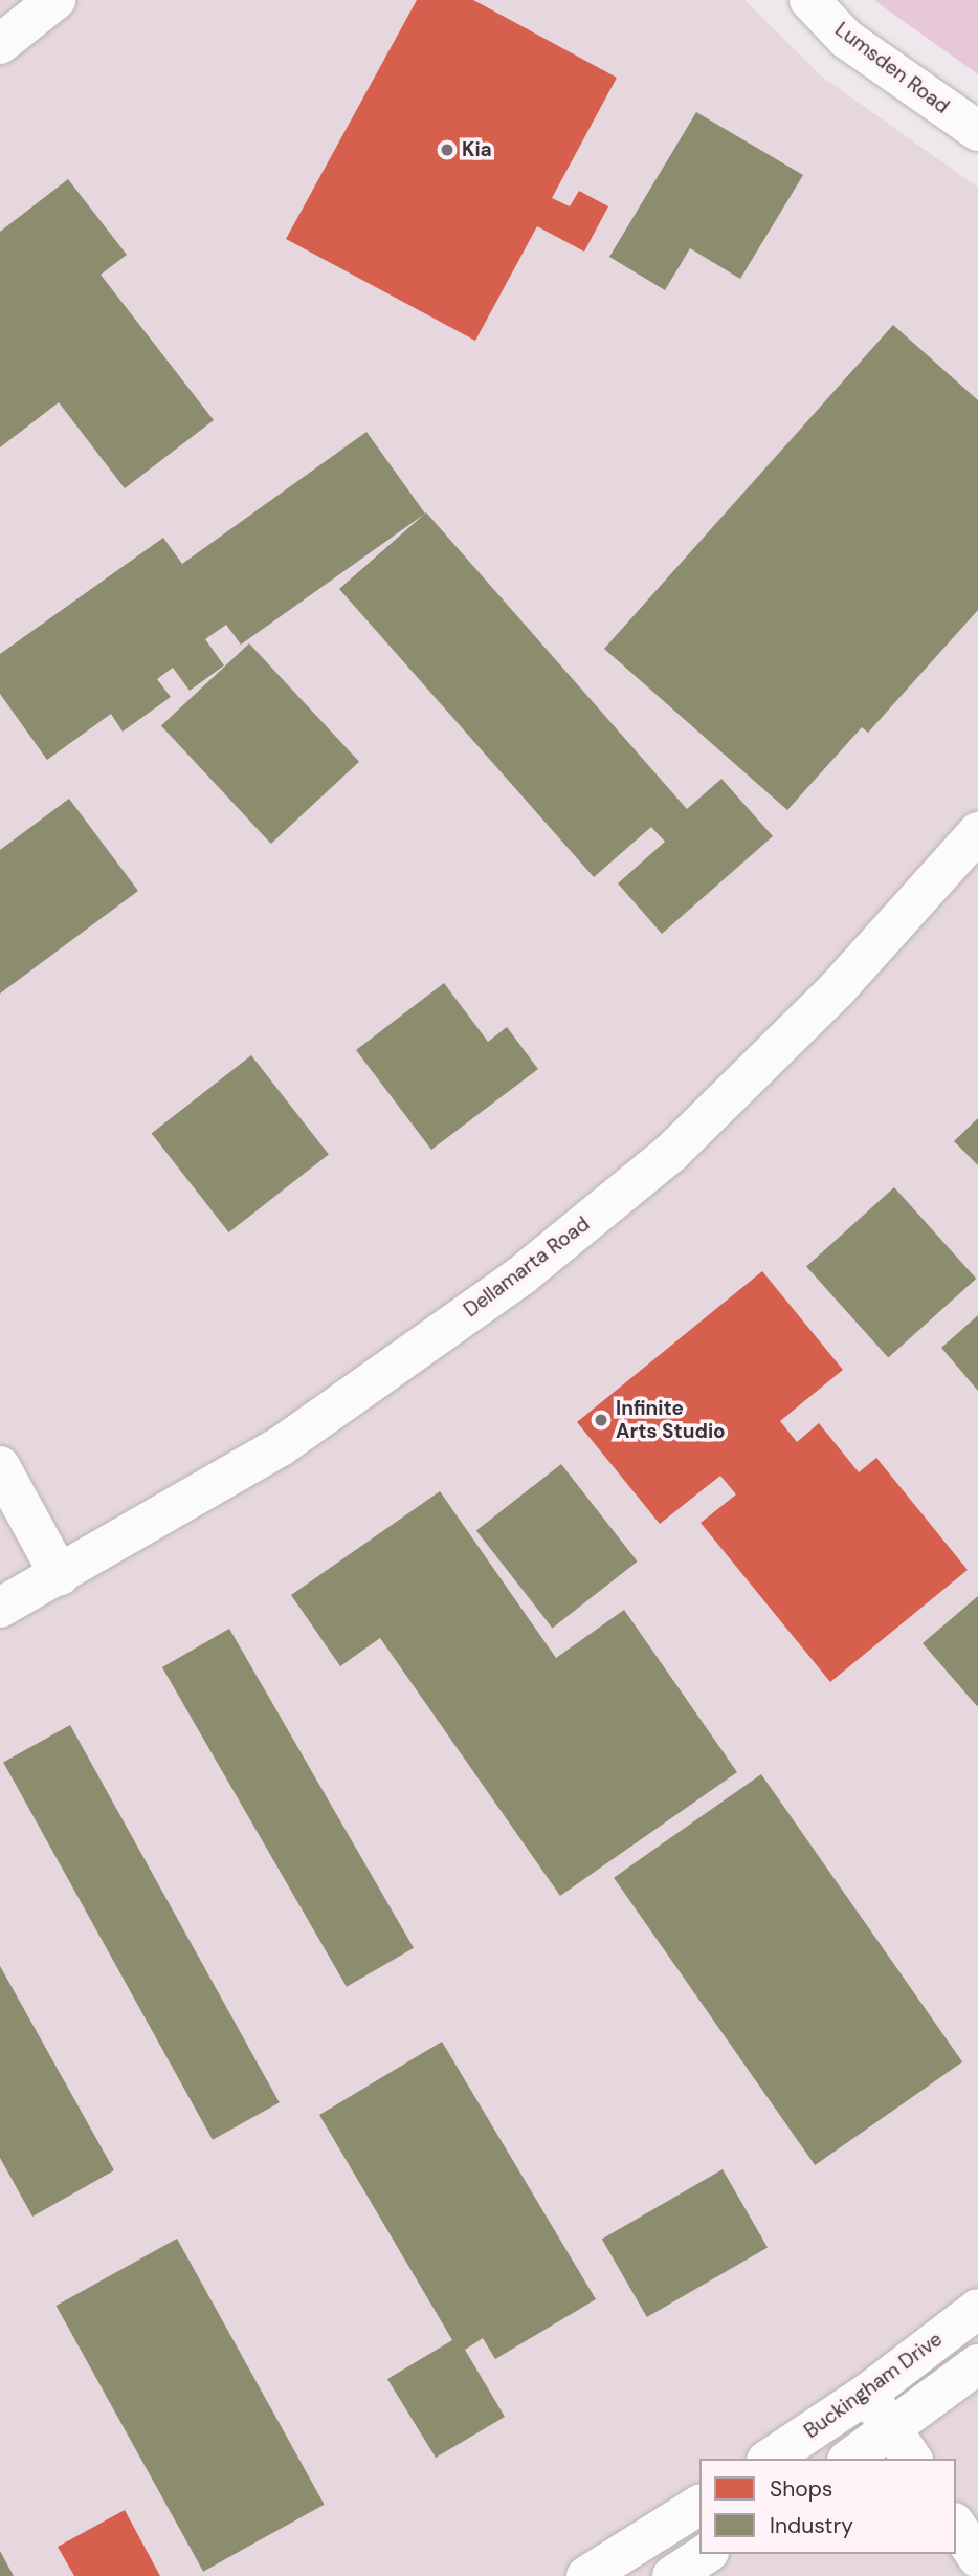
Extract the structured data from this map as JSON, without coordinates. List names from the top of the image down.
{
  "streets": {
    "street": ["Lumsden Road", "Dellamarta Road", "Buckingham Drive"]
  },
  "places": ["Kia", "Infinite Arts Studio"],
  "legend": ["Shops", "Industry"]
}
